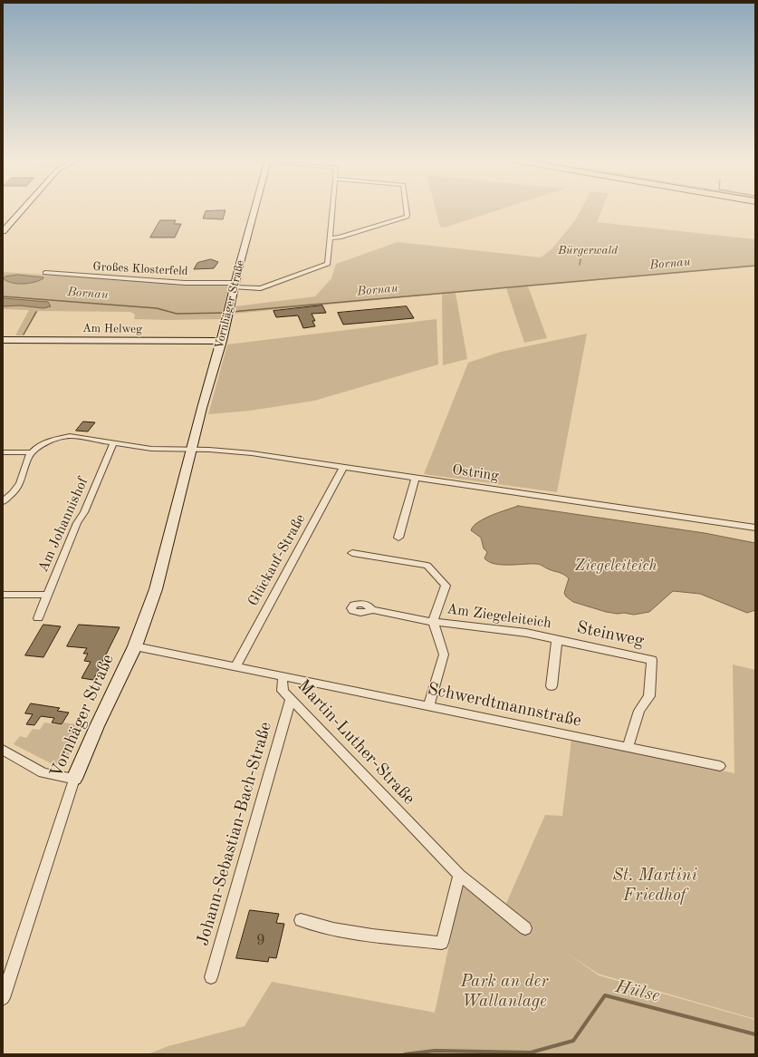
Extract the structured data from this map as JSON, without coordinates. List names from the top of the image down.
{
  "streets": {
    "main road": ["Vornhäger Straße", "Am Helweg"],
    "street": [
      "Großes Klosterfeld",
      "Ostring",
      "Am Johannishof",
      "Glückauf-Straße",
      "Am Ziegeleiteich",
      "Steinweg",
      "Schwerdtmannstraße",
      "Martin-Luther-Straße",
      "Johann-Sebastian-Bach-Straße"
    ]
  },
  "crossings": [
    ["Großes Klosterfeld", "Vornhäger Straße"],
    ["Vornhäger Straße", "Am Helweg"],
    ["Vornhäger Straße", "Ostring"],
    ["Vornhäger Straße", "Martin-Luther-Straße"],
    ["Ostring", "Glückauf-Straße"],
    ["Glückauf-Straße", "Martin-Luther-Straße"],
    ["Am Ziegeleiteich", "Steinweg"],
    ["Am Ziegeleiteich", "Schwerdtmannstraße"],
    ["Steinweg", "Schwerdtmannstraße"],
    ["Schwerdtmannstraße", "Martin-Luther-Straße"],
    ["Martin-Luther-Straße", "Johann-Sebastian-Bach-Straße"]
  ],
  "water": ["Bornau", "Ziegeleiteich", "Hülse"],
  "parks": ["Bürgerwald", "St. Martini Friedhof", "Park an der Wallanlage"],
  "house_numbers": ["9"]
}
